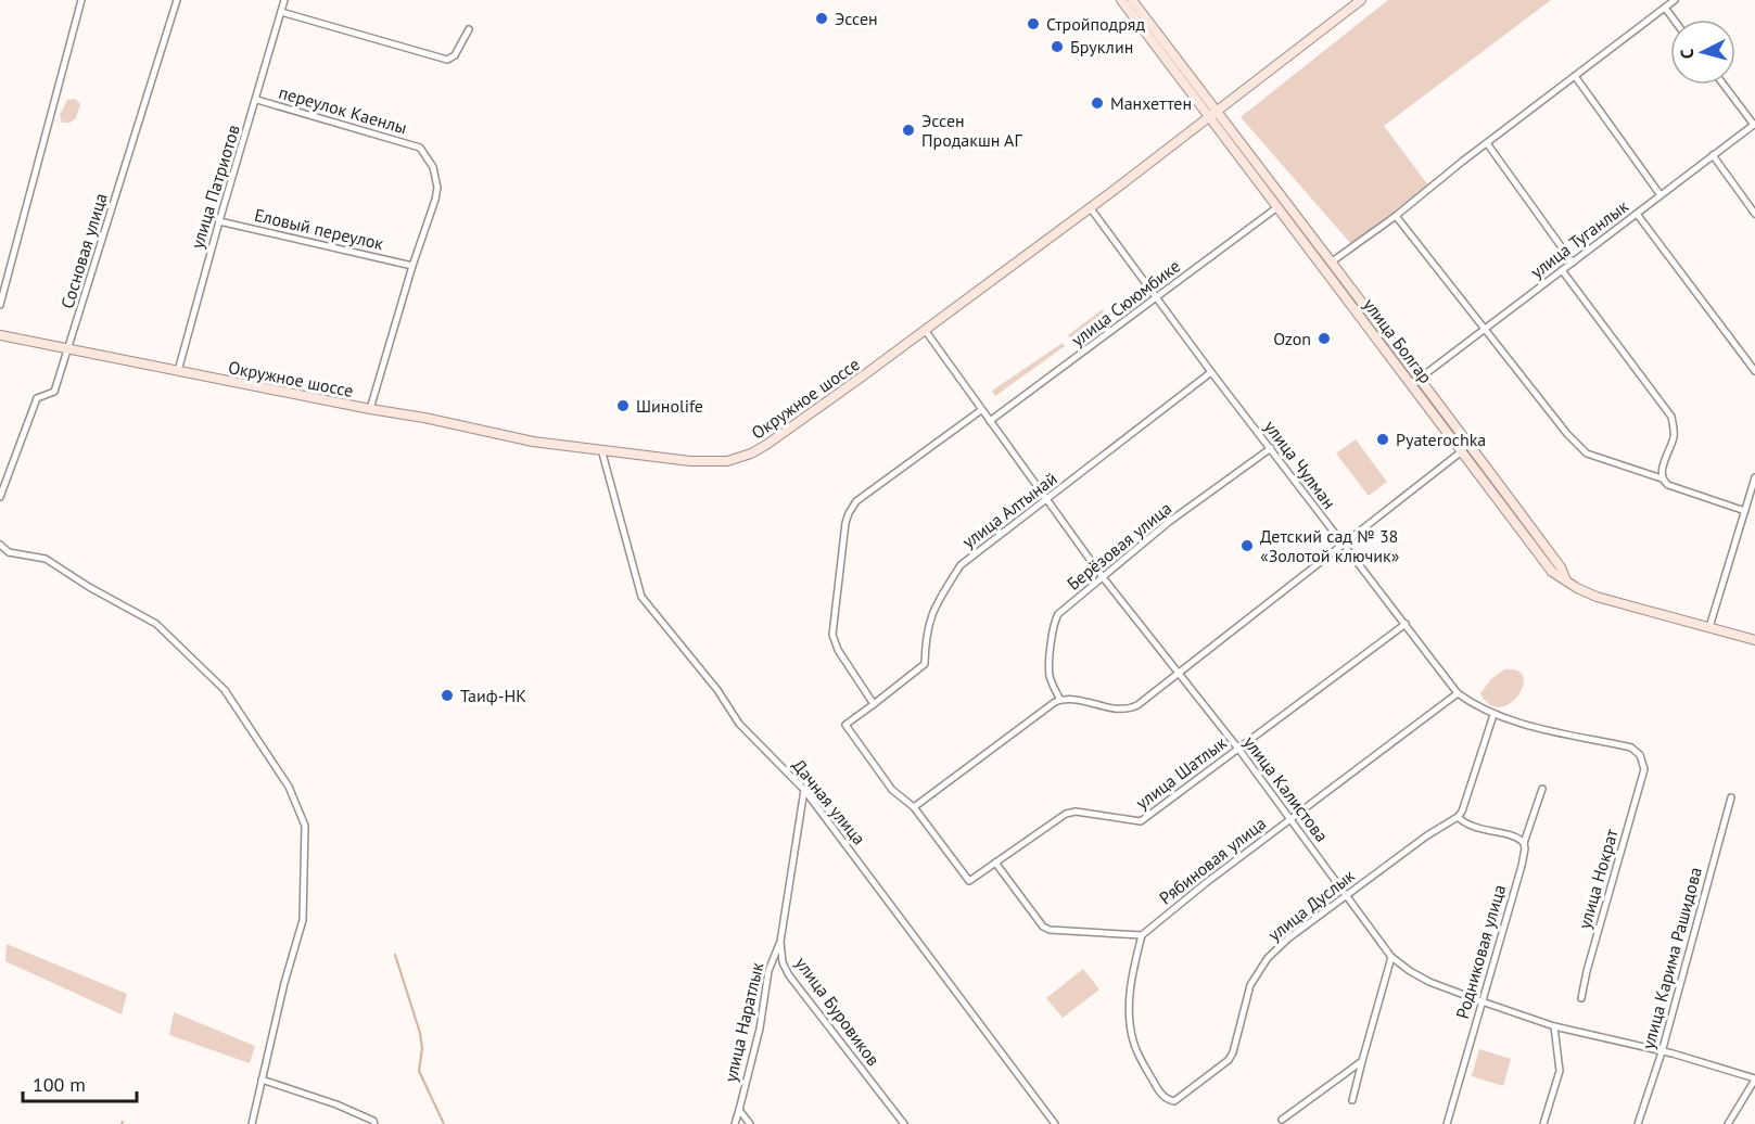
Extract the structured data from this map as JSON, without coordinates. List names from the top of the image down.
{
  "streets": {
    "street": [
      "переулок Каенлы",
      "улица Патриотов",
      "Еловый переулок",
      "улица Туганлык",
      "Сосновая улица",
      "улица Сююмбике",
      "улица Болгар",
      "Окружное шоссе",
      "улица Чулман",
      "улица Алтынай",
      "Берёзовая улица",
      "улица Шатлык",
      "улица Калистова",
      "Дачная улица",
      "Рябиновая улица",
      "улица Нократ",
      "улица Дуслык",
      "Родниковая улица",
      "улица Карима Рашидова",
      "улица Буровиков",
      "улица Наратлык"
    ]
  },
  "crossings": [
    ["переулок Каенлы", "улица Патриотов"],
    ["переулок Каенлы", "Еловый переулок"],
    ["улица Патриотов", "Еловый переулок"],
    ["улица Патриотов", "Окружное шоссе"],
    ["улица Туганлык", "улица Болгар"],
    ["Сосновая улица", "Окружное шоссе"],
    ["улица Сююмбике", "улица Болгар"],
    ["улица Сююмбике", "улица Чулман"],
    ["улица Сююмбике", "улица Калистова"],
    ["улица Болгар", "Окружное шоссе"],
    ["Окружное шоссе", "улица Чулман"],
    ["Окружное шоссе", "улица Калистова"],
    ["Окружное шоссе", "Дачная улица"],
    ["улица Чулман", "улица Алтынай"],
    ["улица Чулман", "Берёзовая улица"],
    ["улица Чулман", "улица Шатлык"],
    ["улица Чулман", "Рябиновая улица"],
    ["улица Чулман", "улица Нократ"],
    ["улица Алтынай", "улица Шатлык"],
    ["улица Алтынай", "улица Калистова"],
    ["Берёзовая улица", "улица Калистова"],
    ["улица Шатлык", "улица Калистова"],
    ["улица Калистова", "Рябиновая улица"],
    ["улица Калистова", "улица Дуслык"],
    ["улица Калистова", "Родниковая улица"],
    ["улица Калистова", "улица Карима Рашидова"],
    ["Дачная улица", "улица Буровиков"],
    ["Рябиновая улица", "улица Дуслык"],
    ["улица Буровиков", "улица Наратлык"]
  ],
  "places": [
    "Эссен",
    "Стройподряд",
    "Бруклин",
    "Манхеттен",
    "Эссен Продакшн АГ",
    "Ozon",
    "Шиноlife",
    "Pyaterochka",
    "Детский сад № 38 «Золотой ключик»",
    "Таиф-НК"
  ],
  "scale_bar": "100 m",
  "north": "left"
}
